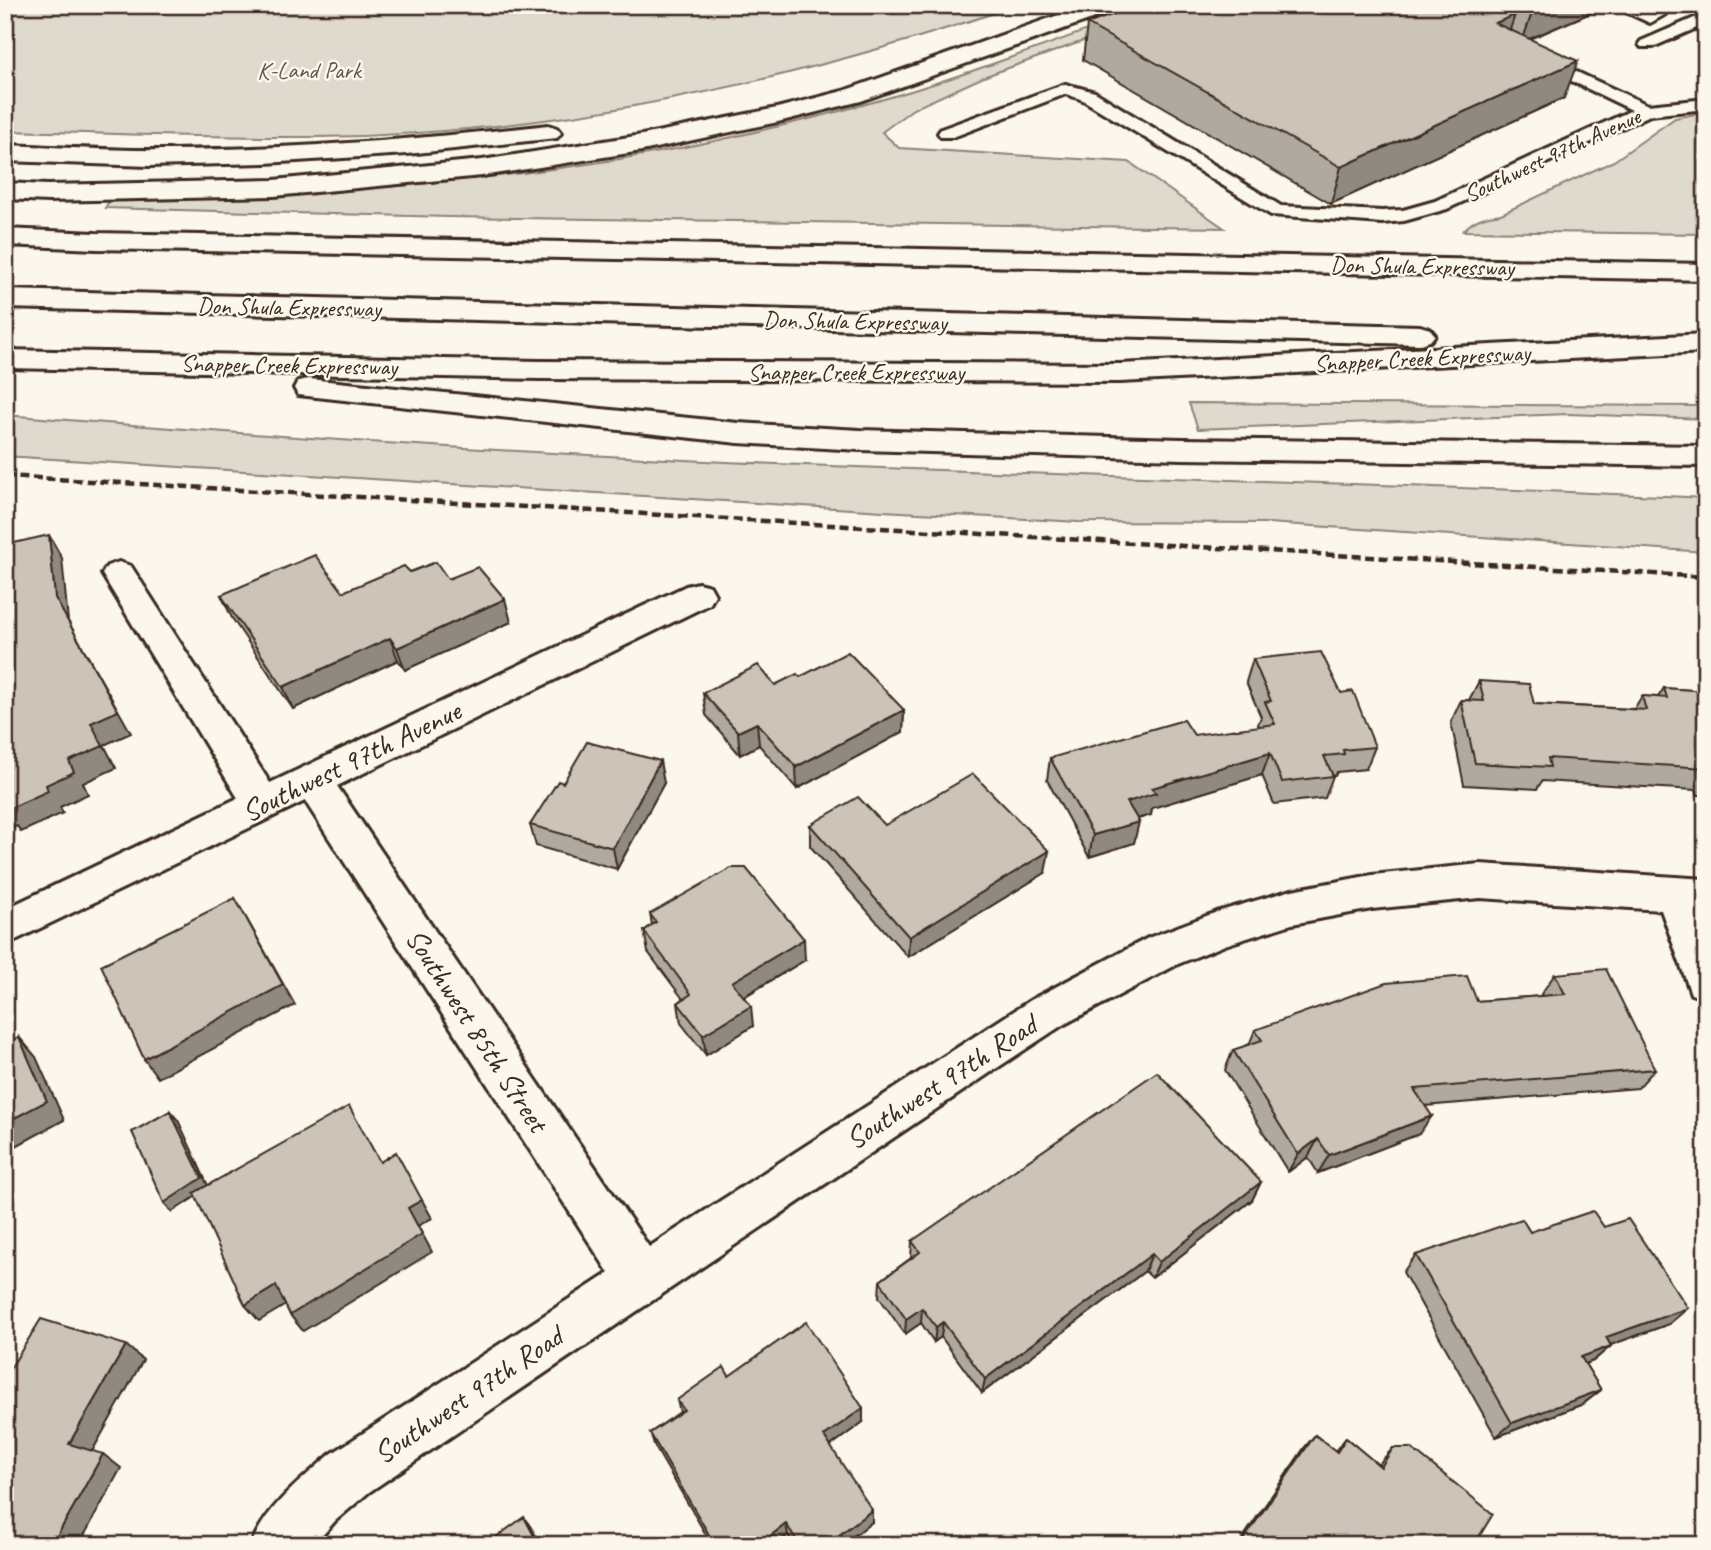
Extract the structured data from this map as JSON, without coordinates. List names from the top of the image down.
{
  "streets": {
    "main road": [
      "Southwest 97th Avenue",
      "Don Shula Expressway",
      "Snapper Creek Expressway",
      "Southwest 85th Street",
      "Southwest 97th Road"
    ]
  },
  "crossings": [
    ["Southwest 97th Avenue", "Southwest 85th Street"],
    ["Don Shula Expressway", "Snapper Creek Expressway"],
    ["Southwest 85th Street", "Southwest 97th Road"]
  ],
  "parks": ["K-Land Park"]
}
